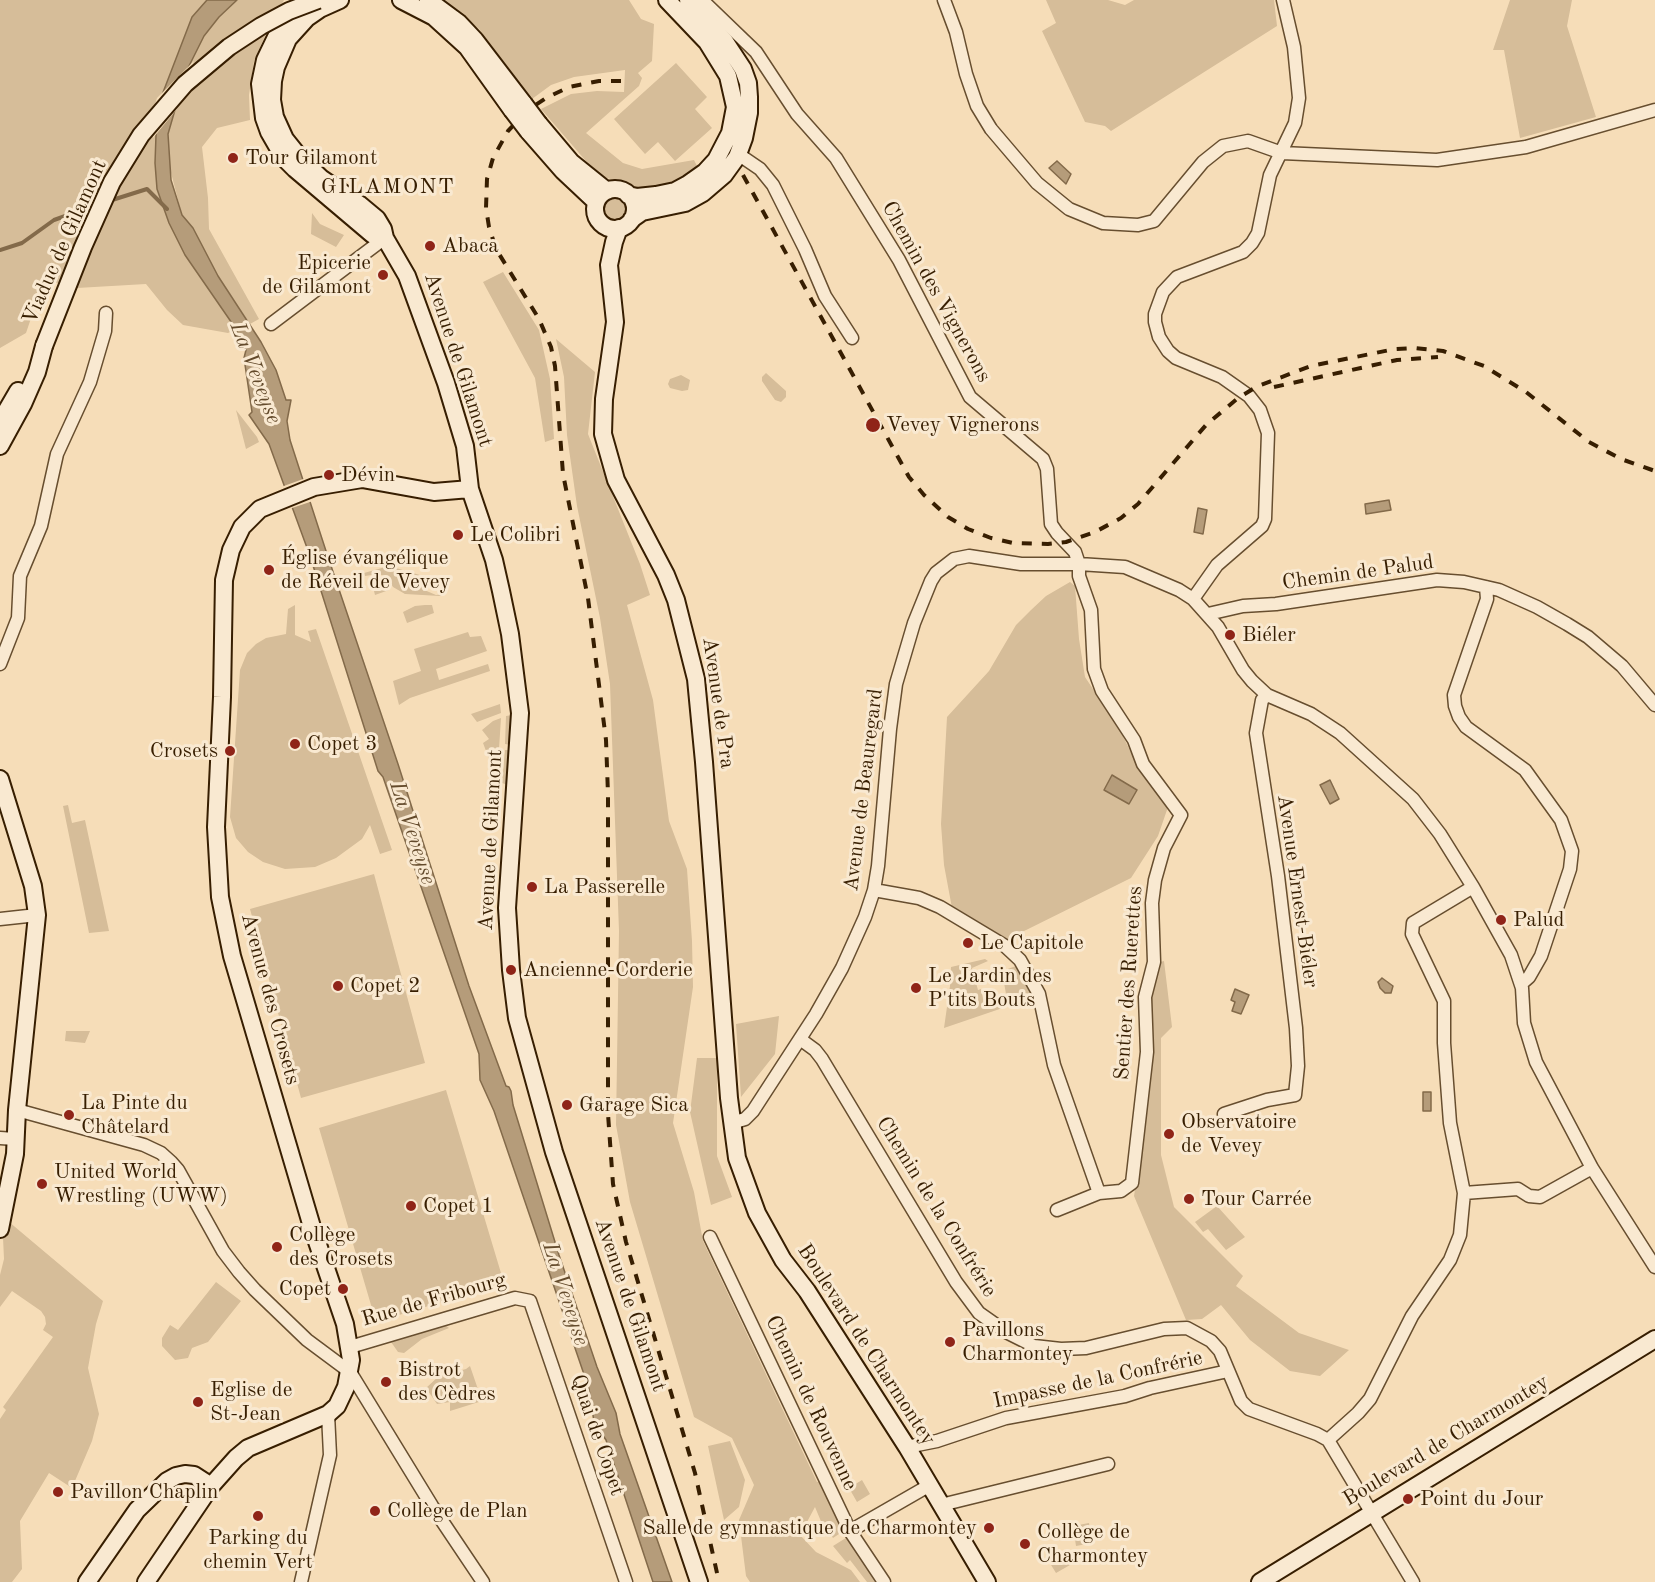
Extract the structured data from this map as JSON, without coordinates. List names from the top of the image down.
{
  "streets": {
    "street": [
      "Viaduc de Gilamont",
      "Chemin des Vignerons",
      "Avenue de Gilamont",
      "Chemin de Palud",
      "Avenue de Pra",
      "Avenue de Beauregard",
      "Avenue Ernest-Biéler",
      "Sentier des Ruerettes",
      "Avenue des Crosets",
      "Chemin de la Confrérie",
      "Rue de Fribourg",
      "Boulevard de Charmontey",
      "Impasse de la Confrérie",
      "Chemin de Rouvenne",
      "Quai de Copet"
    ]
  },
  "crossings": [
    ["Chemin des Vignerons", "Avenue de Beauregard"],
    ["Chemin des Vignerons", "Sentier des Ruerettes"],
    ["Avenue de Gilamont", "Avenue des Crosets"],
    ["Chemin de Palud", "Avenue de Beauregard"],
    ["Avenue de Pra", "Avenue de Beauregard"],
    ["Avenue de Pra", "Boulevard de Charmontey"],
    ["Avenue de Beauregard", "Avenue Ernest-Biéler"],
    ["Avenue de Beauregard", "Sentier des Ruerettes"],
    ["Avenue de Beauregard", "Chemin de la Confrérie"],
    ["Avenue de Beauregard", "Boulevard de Charmontey"],
    ["Avenue des Crosets", "Rue de Fribourg"],
    ["Chemin de la Confrérie", "Impasse de la Confrérie"],
    ["Rue de Fribourg", "Quai de Copet"],
    ["Boulevard de Charmontey", "Impasse de la Confrérie"]
  ],
  "districts": ["GILAMONT"],
  "water": ["La Veveyse"],
  "places": [
    "Tour Gilamont",
    "Abaca",
    "Epicerie de Gilamont",
    "Vevey Vignerons",
    "Dévin",
    "Le Colibri",
    "Église évangélique de Réveil de Vevey",
    "Biéler",
    "Copet 3",
    "Crosets",
    "La Passerelle",
    "Palud",
    "Le Capitole",
    "Ancienne-Corderie",
    "Copet 2",
    "Le Jardin des P'tits Bouts",
    "Garage Sica",
    "La Pinte du Châtelard",
    "Observatoire de Vevey",
    "United World Wrestling (UWW)",
    "Tour Carrée",
    "Copet 1",
    "Collège des Crosets",
    "Copet",
    "Pavillons Charmontey",
    "Bistrot des Cèdres",
    "Eglise de St-Jean",
    "Pavillon Chaplin",
    "Point du Jour",
    "Collège de Plan",
    "Parking du chemin Vert",
    "Salle de gymnastique de Charmontey",
    "Collège de Charmontey"
  ]
}
